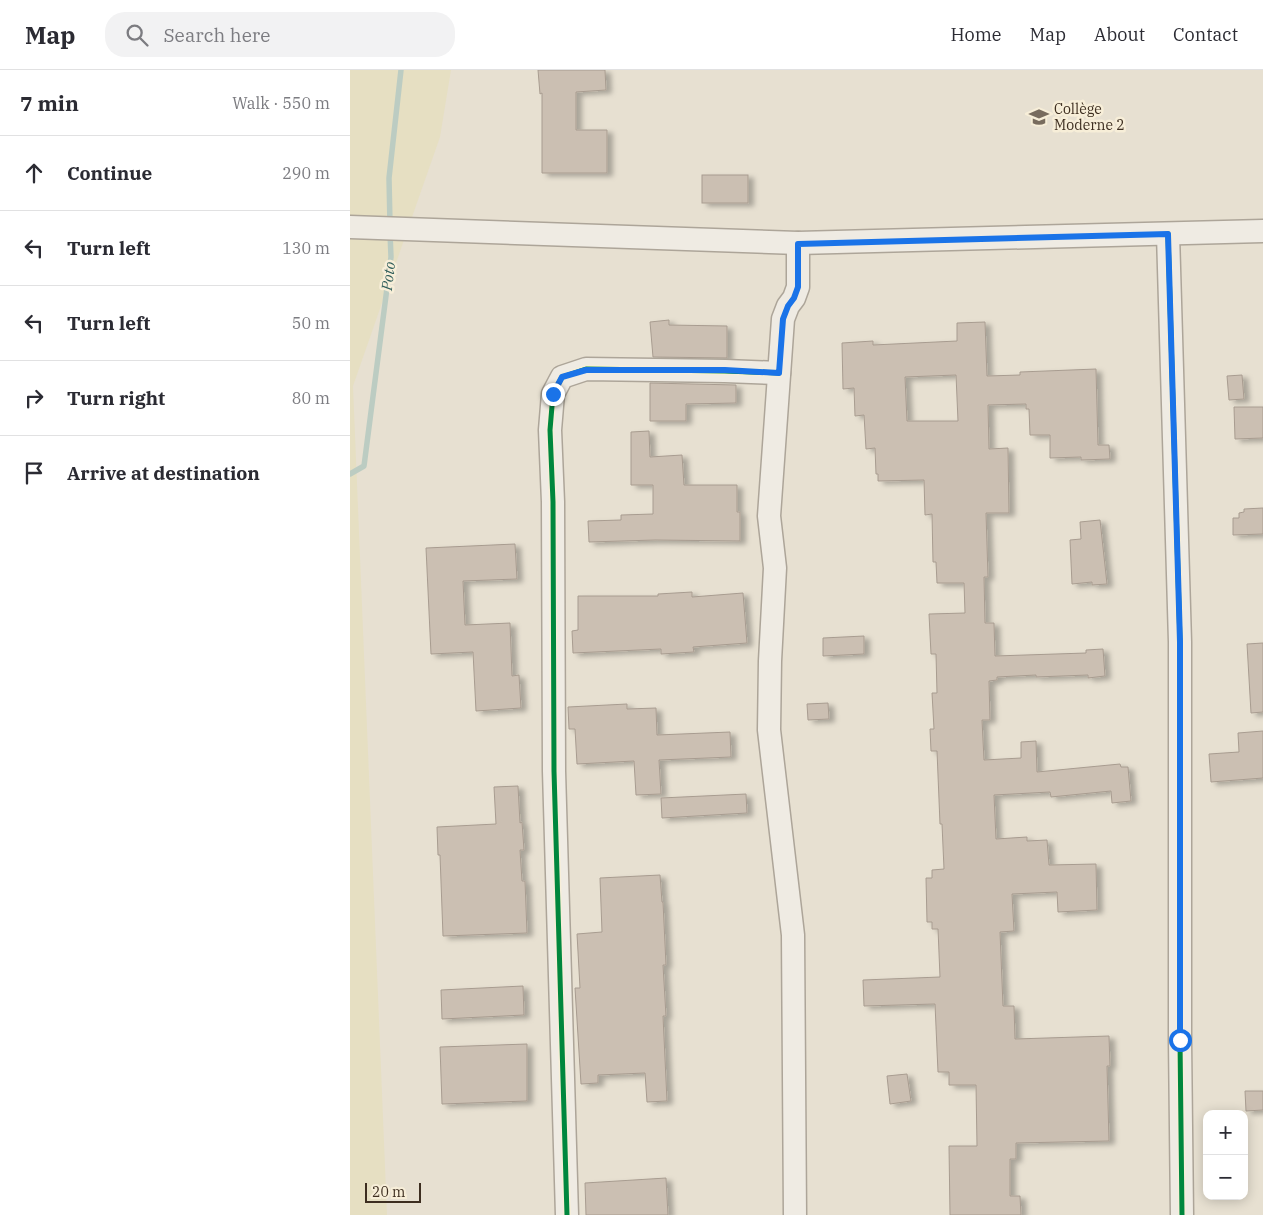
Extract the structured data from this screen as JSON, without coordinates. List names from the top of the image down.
{
  "water": ["Poto"],
  "places": {
    "school or university": ["Collège Moderne 2"]
  },
  "scale_bar": "20 m",
  "page": {
    "header": "Map",
    "search": "Search here",
    "nav": [
      "Home",
      "Map",
      "About",
      "Contact"
    ],
    "heading": ["7 min", "Walk · 550 m"],
    "list": [
      ["Continue", "290 m"],
      ["Turn left", "130 m"],
      ["Turn left", "50 m"],
      ["Turn right", "80 m"],
      "Arrive at destination"
    ],
    "map_buttons": ["+", "−"],
    "scale": "20 m"
  }
}
